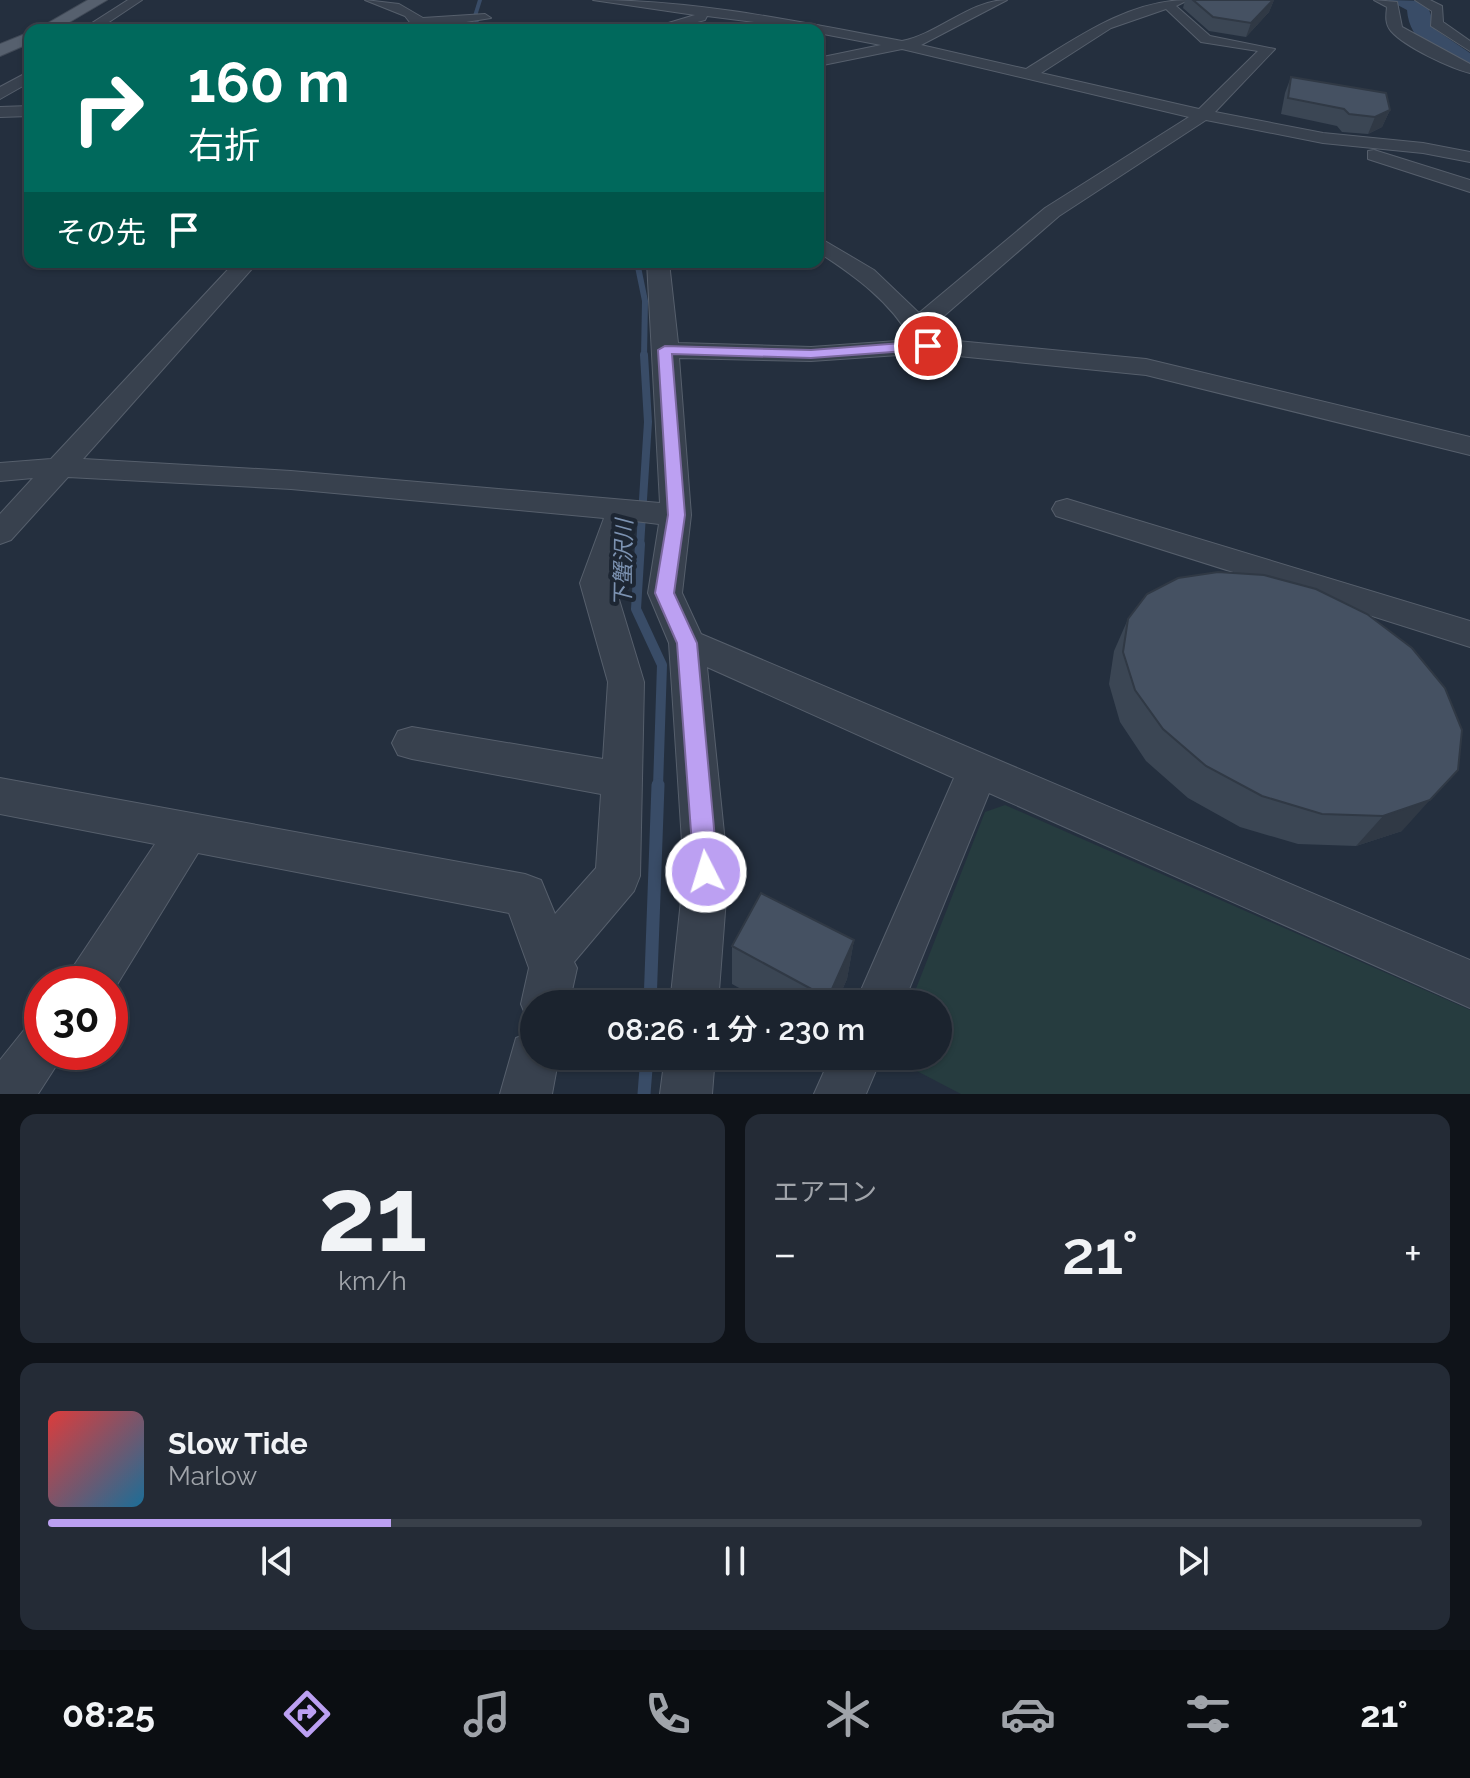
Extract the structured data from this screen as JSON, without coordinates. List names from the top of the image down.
{
  "water": ["下蟹沢川"],
  "page": {
    "turn": ["160 m", "右折"],
    "then": "その先",
    "limit": "30",
    "trip": "08:26 · 1 分 · 230 m",
    "tile": [
      ["21", "km/h"],
      "エアコン"
    ],
    "heat": ["−", "21°", "+"],
    "song": ["Slow Tide", "Marlow"],
    "tabs": ["08:25", "21°"]
  }
}
